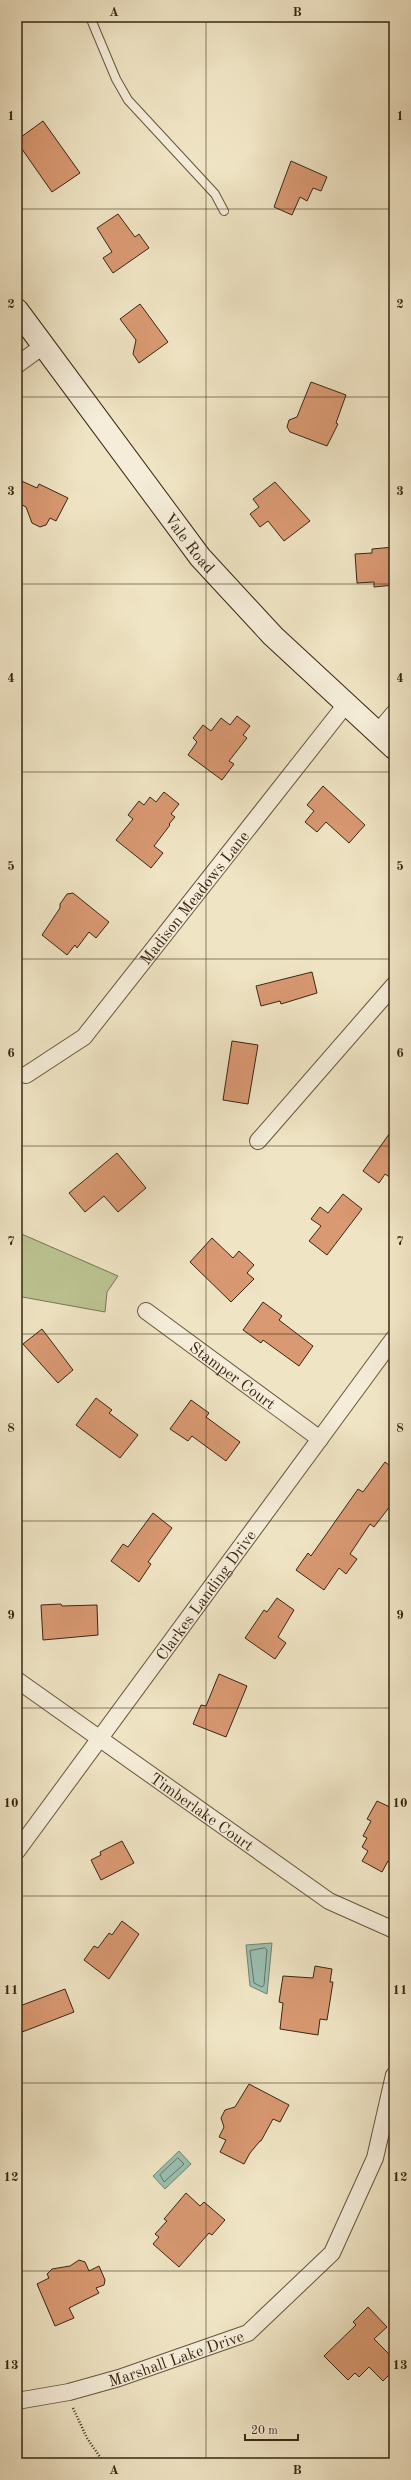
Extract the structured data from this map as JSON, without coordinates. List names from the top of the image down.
{
  "streets": {
    "main road": ["Vale Road"],
    "street": [
      "Madison Meadows Lane",
      "Stamper Court",
      "Clarkes Landing Drive",
      "Timberlake Court",
      "Marshall Lake Drive"
    ]
  },
  "crossings": [
    ["Vale Road", "Madison Meadows Lane"],
    ["Stamper Court", "Clarkes Landing Drive"],
    ["Clarkes Landing Drive", "Timberlake Court"]
  ],
  "scale_bar": "20 m",
  "grid": {
    "columns": ["A", "B"],
    "rows": [
      "1",
      "2",
      "3",
      "4",
      "5",
      "6",
      "7",
      "8",
      "9",
      "10",
      "11",
      "12",
      "13"
    ]
  }
}
